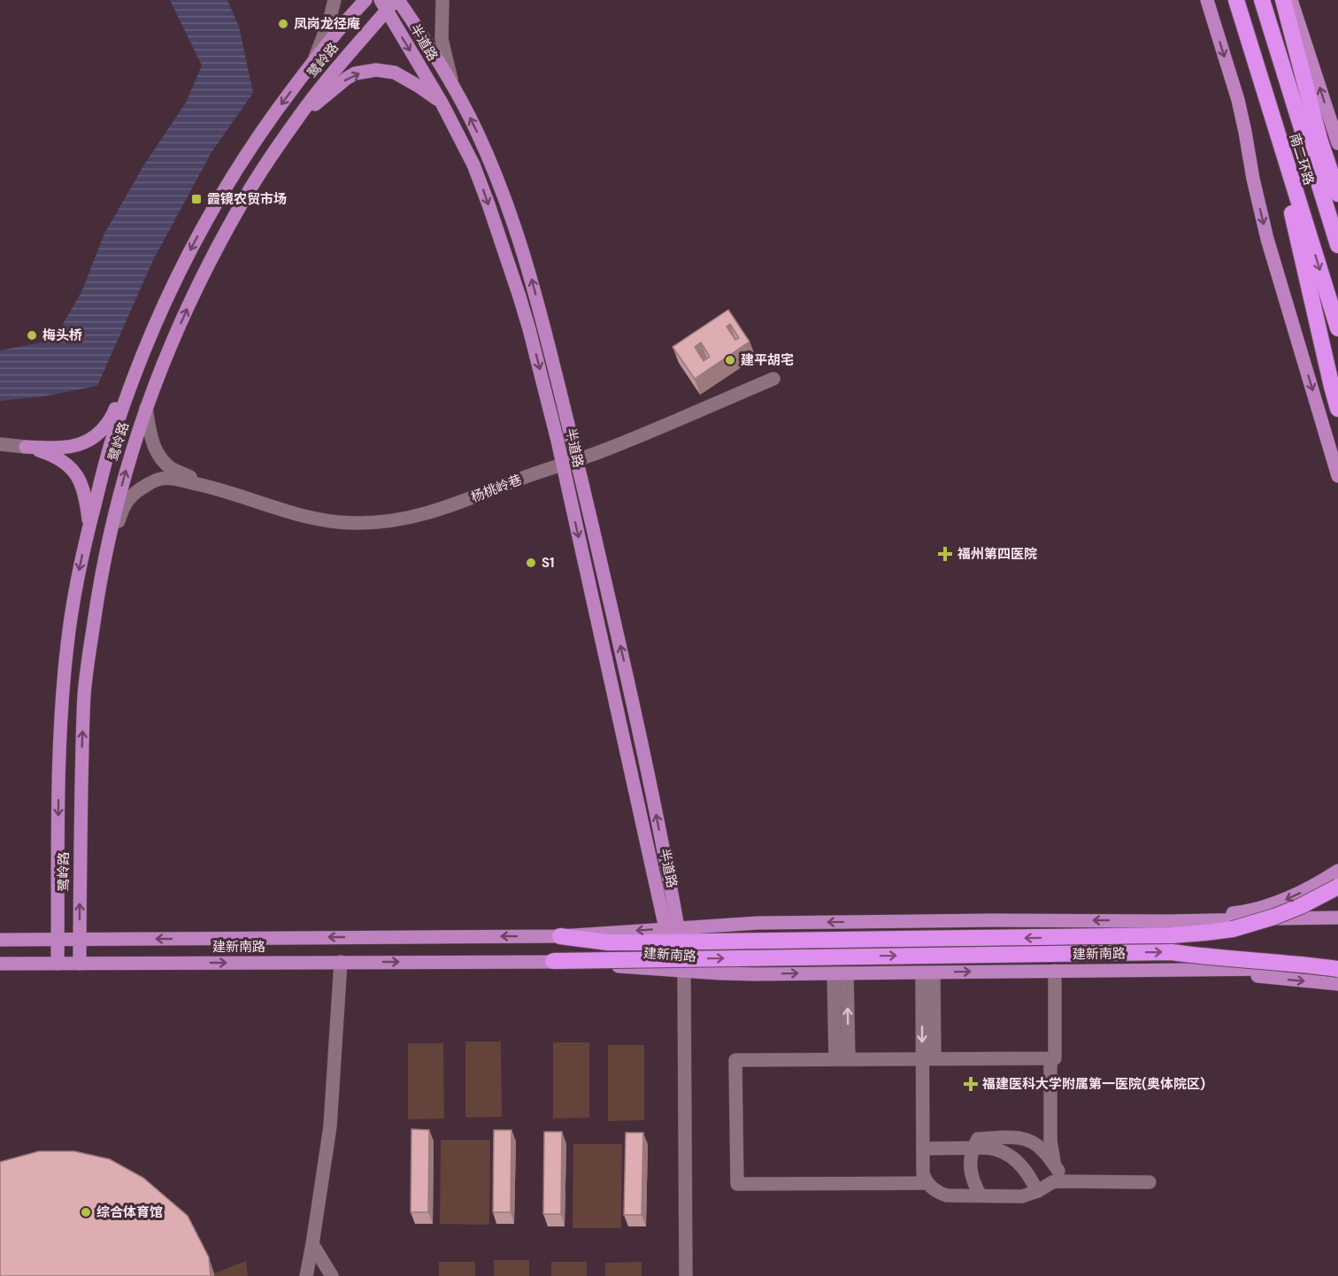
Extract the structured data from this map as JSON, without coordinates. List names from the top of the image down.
{
  "streets": {
    "highway": ["南二环路"],
    "main road": ["半道路", "鹭岭路", "建新南路"],
    "street": ["杨桃岭巷"]
  },
  "crossings": [
    ["半道路", "鹭岭路"],
    ["半道路", "杨桃岭巷"],
    ["半道路", "建新南路"],
    ["鹭岭路", "建新南路"]
  ],
  "places": {
    "other": [
      "凤岗龙径庵",
      "梅头桥",
      "建平胡宅",
      "S1",
      "综合体育馆"
    ],
    "transit": ["霞镜农贸市场"],
    "health": ["福州第四医院", "福建医科大学附属第一医院(奥体院区)"]
  }
}
